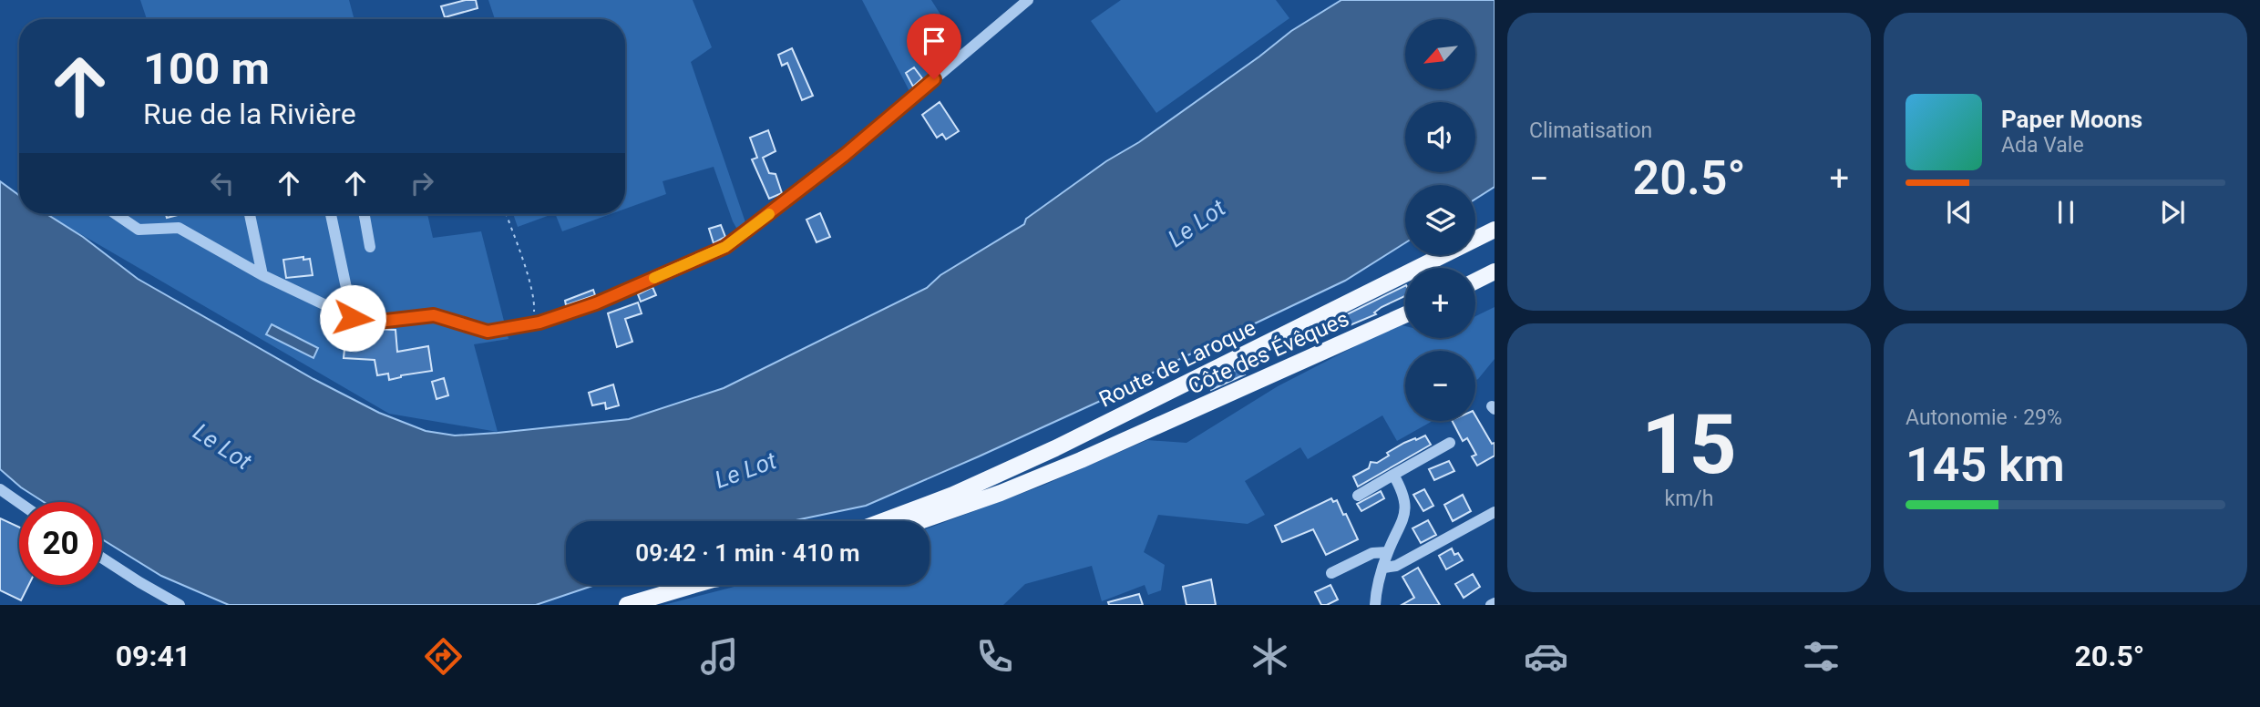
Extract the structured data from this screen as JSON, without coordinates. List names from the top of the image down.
{
  "streets": {
    "main road": ["Côte des Évêques", "Route de Laroque"]
  },
  "water": ["Le Lot"],
  "north": "bottom left",
  "page": {
    "tile": [
      "Climatisation",
      ["15", "km/h"],
      ["Autonomie · 29%", "145 km"]
    ],
    "map_buttons": ["+", "−"],
    "turn": ["100 m", "Rue de la Rivière"],
    "song": ["Paper Moons", "Ada Vale"],
    "heat": ["−", "20.5°", "+"],
    "limit": "20",
    "trip": "09:42 · 1 min · 410 m",
    "tabs": ["09:41", "20.5°"]
  }
}
